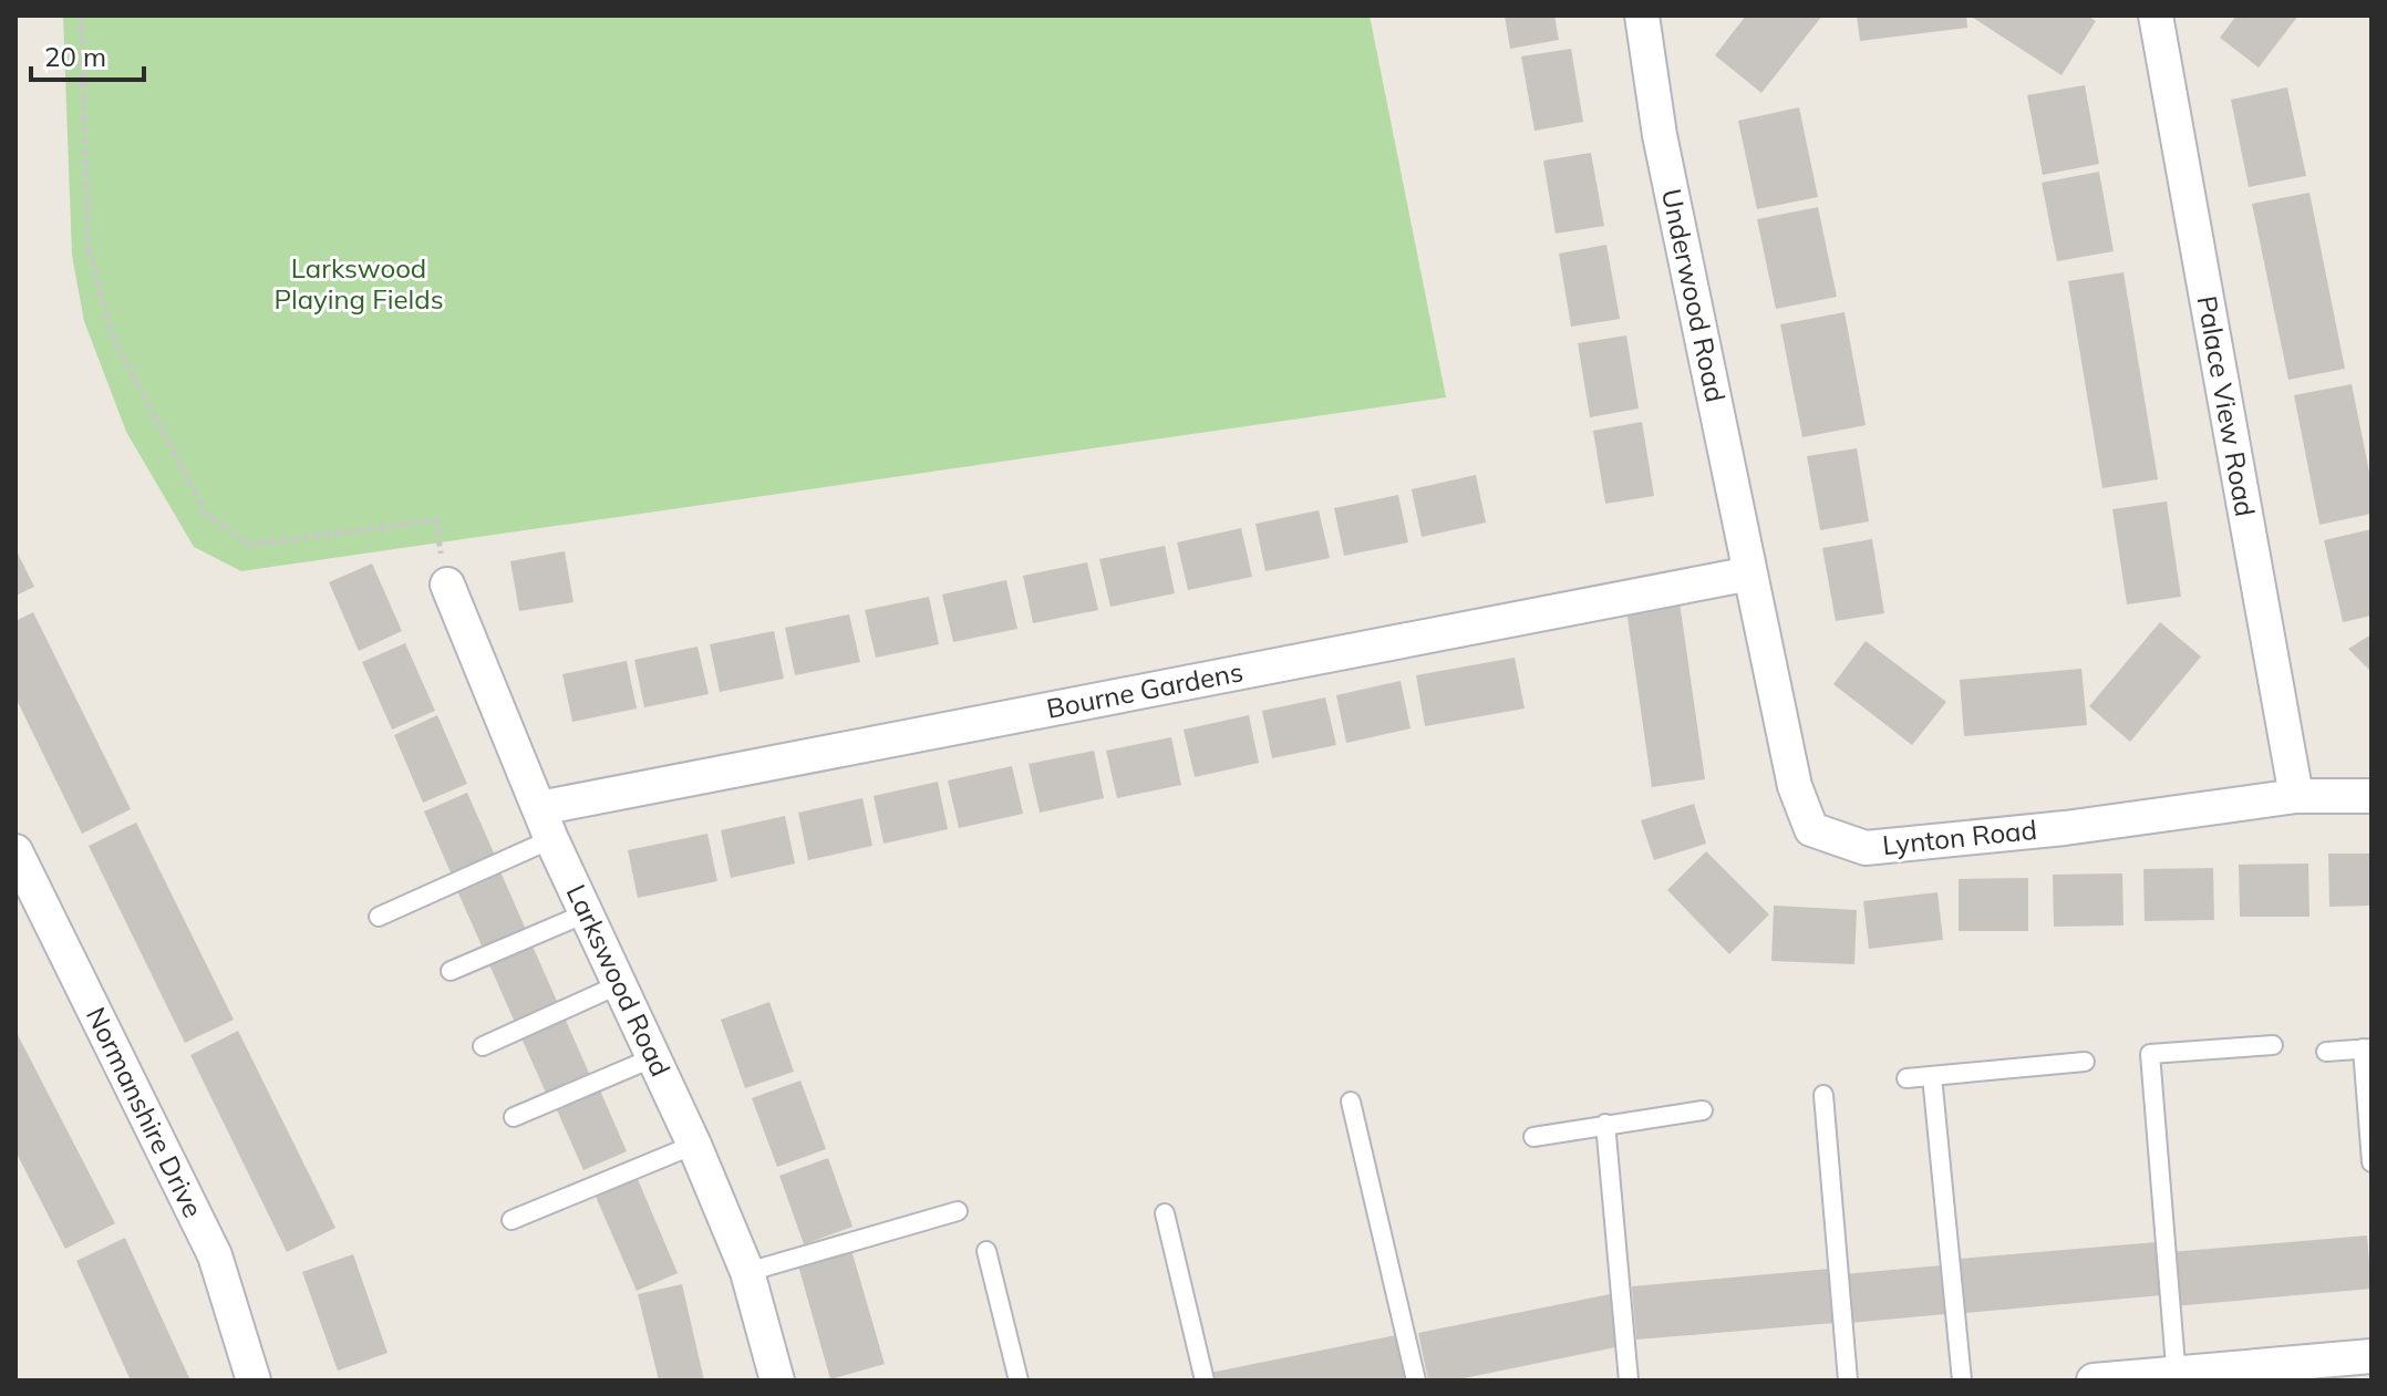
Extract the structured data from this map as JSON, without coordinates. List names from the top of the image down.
{
  "streets": {
    "street": [
      "Underwood Road",
      "Palace View Road",
      "Bourne Gardens",
      "Lynton Road",
      "Larkswood Road",
      "Normanshire Drive"
    ]
  },
  "crossings": [
    ["Underwood Road", "Bourne Gardens"],
    ["Underwood Road", "Lynton Road"],
    ["Palace View Road", "Lynton Road"],
    ["Bourne Gardens", "Lynton Road"],
    ["Bourne Gardens", "Larkswood Road"]
  ],
  "parks": ["Larkswood Playing Fields"],
  "scale_bar": "20 m"
}
